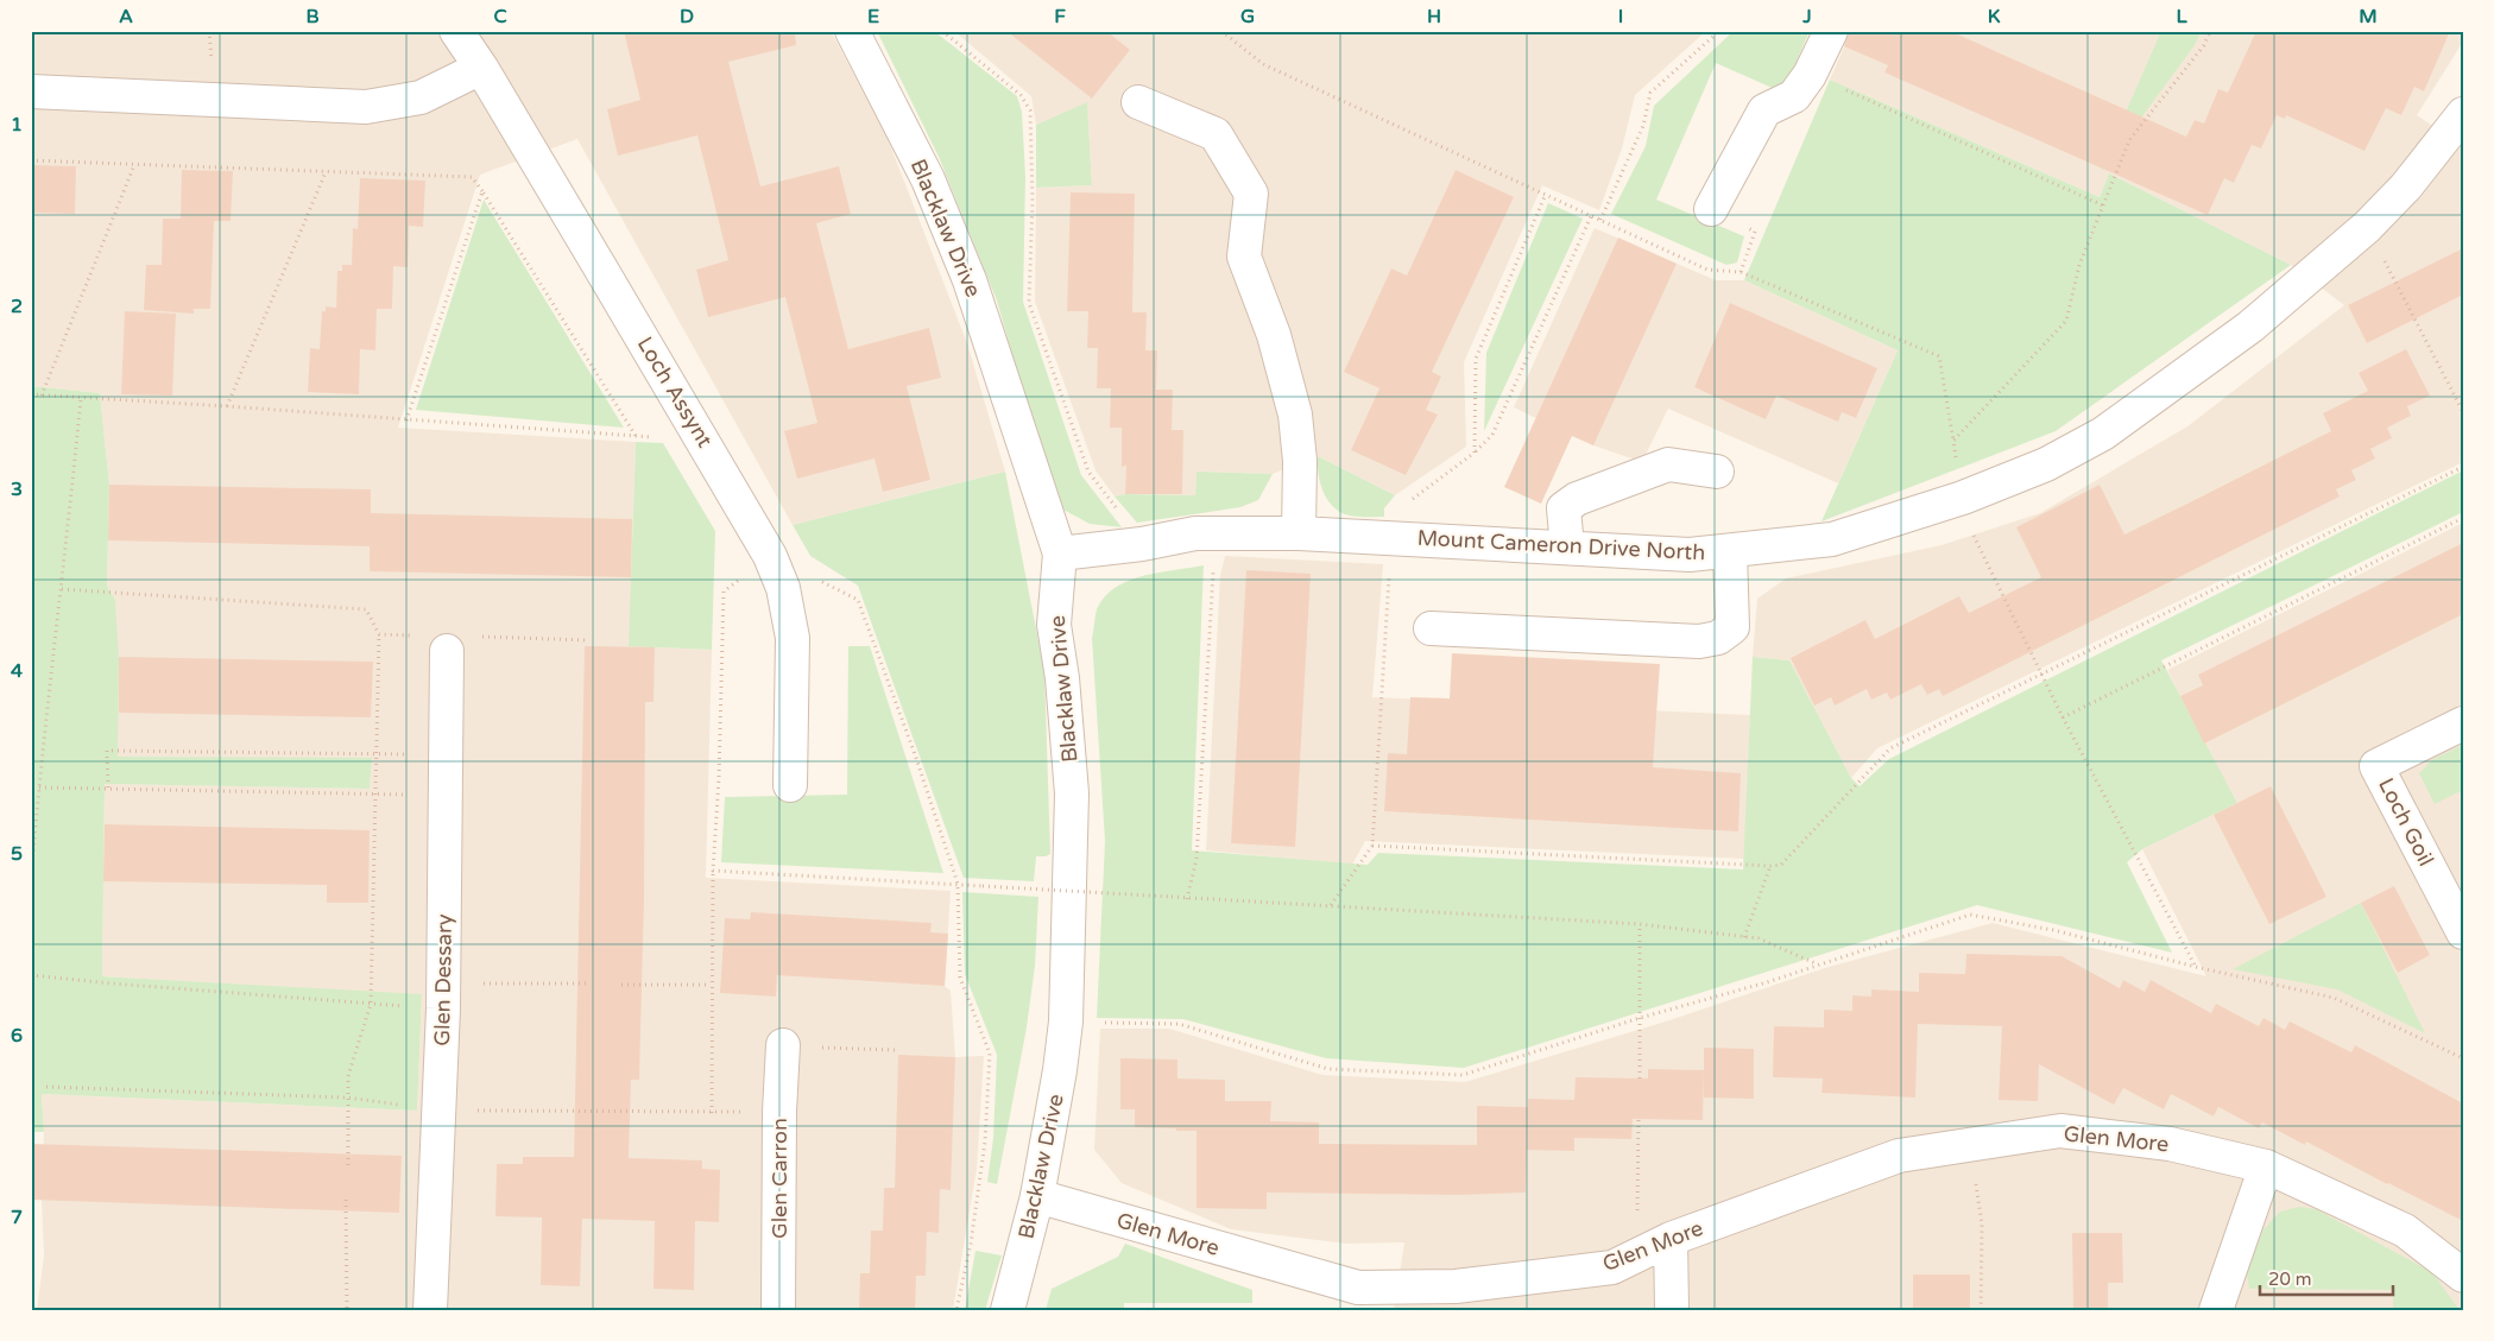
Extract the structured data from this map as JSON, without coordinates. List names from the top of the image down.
{
  "streets": {
    "street": [
      "Blacklaw Drive",
      "Loch Assynt",
      "Mount Cameron Drive North",
      "Loch Goil",
      "Glen Dessary",
      "Glen More",
      "Glen Carron"
    ]
  },
  "crossings": [
    ["Blacklaw Drive", "Mount Cameron Drive North"],
    ["Blacklaw Drive", "Glen More"]
  ],
  "scale_bar": "20 m",
  "grid": {
    "columns": [
      "A",
      "B",
      "C",
      "D",
      "E",
      "F",
      "G",
      "H",
      "I",
      "J",
      "K",
      "L",
      "M"
    ],
    "rows": [
      "1",
      "2",
      "3",
      "4",
      "5",
      "6",
      "7"
    ]
  }
}
